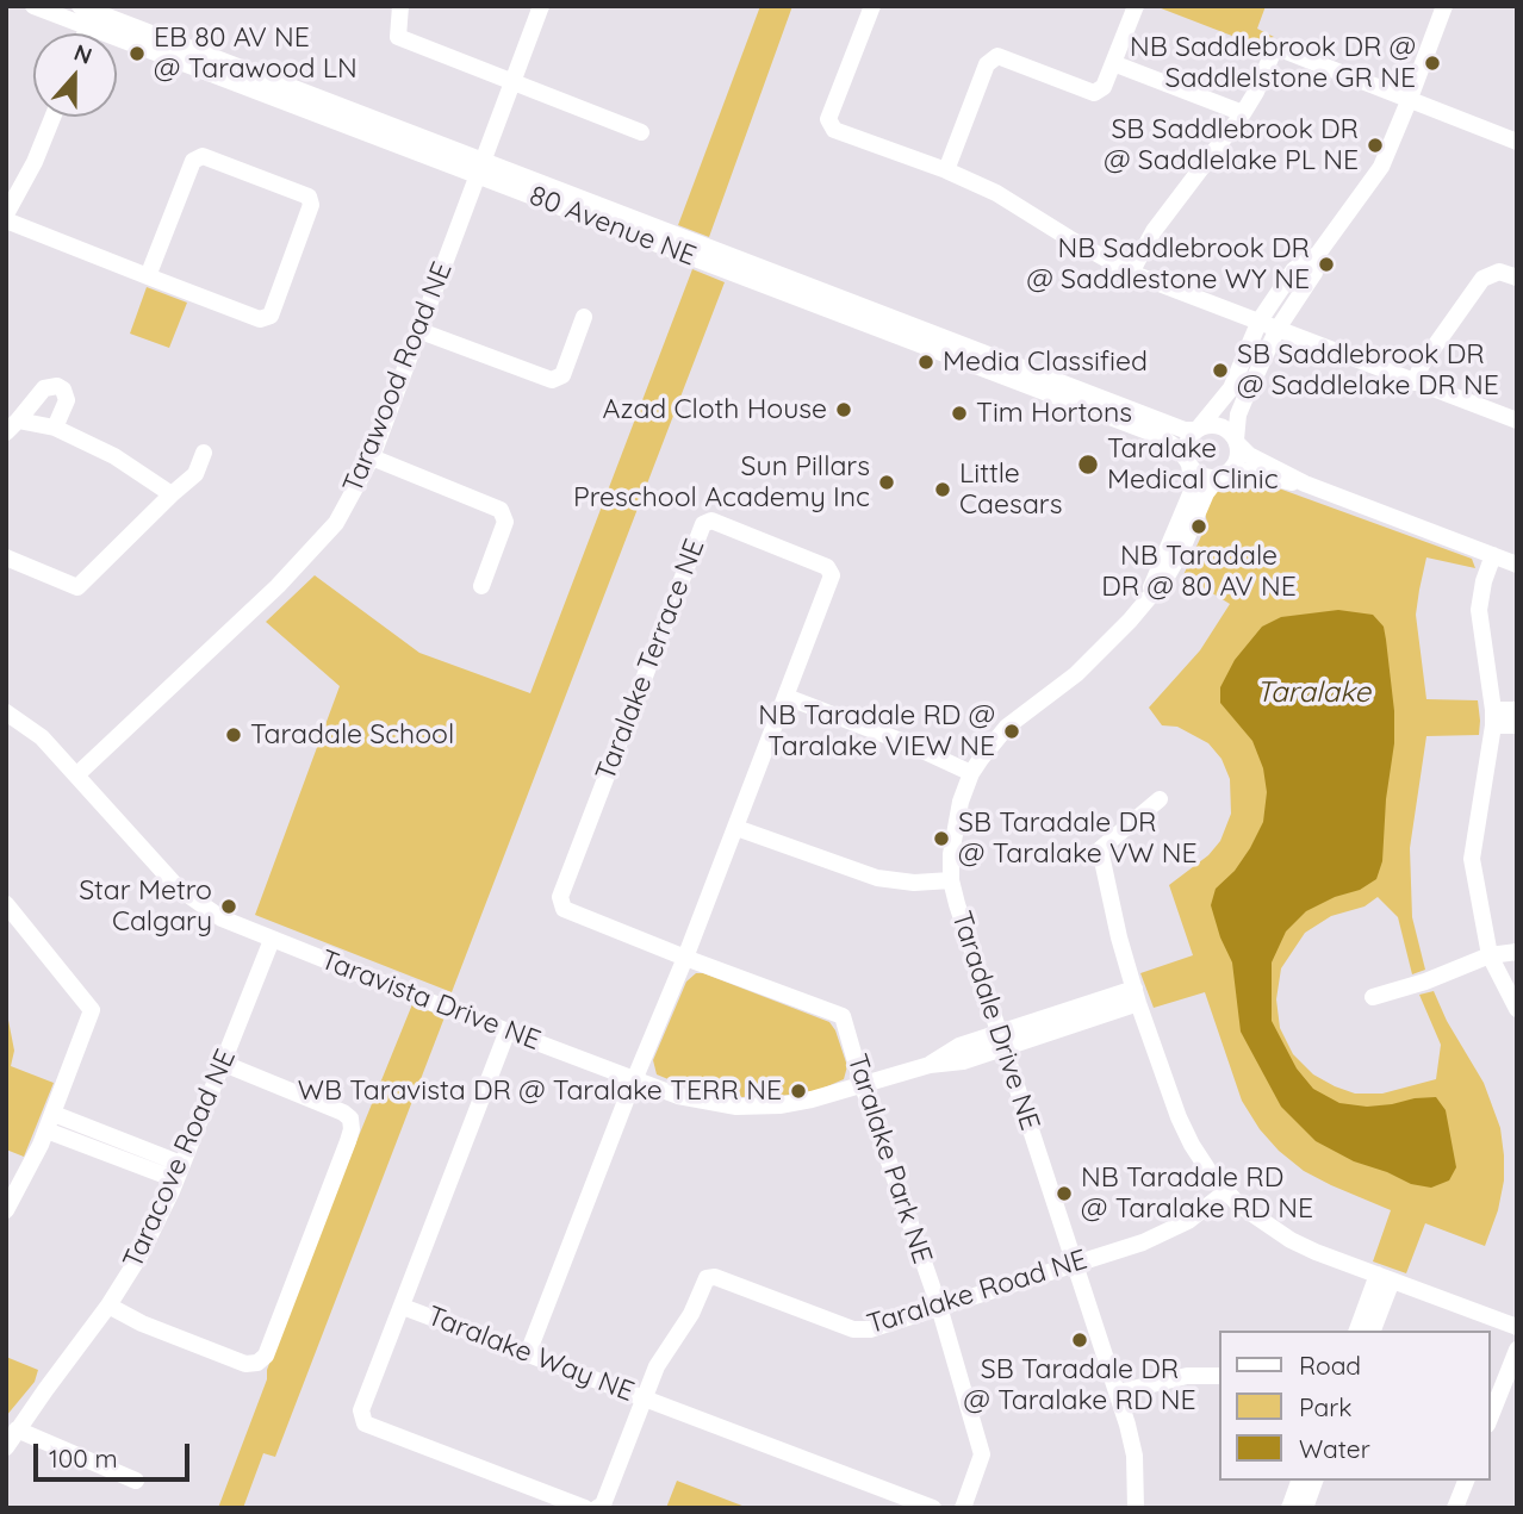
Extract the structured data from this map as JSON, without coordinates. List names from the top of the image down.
{
  "streets": {
    "street": [
      "80 Avenue NE",
      "Tarawood Road NE",
      "Taralake Terrace NE",
      "Taravista Drive NE",
      "Taradale Drive NE",
      "Taracove Road NE",
      "Taralake Park NE",
      "Taralake Road NE",
      "Taralake Way NE"
    ]
  },
  "crossings": [
    ["80 Avenue NE", "Tarawood Road NE"],
    ["80 Avenue NE", "Taradale Drive NE"],
    ["Tarawood Road NE", "Taravista Drive NE"],
    ["Taralake Terrace NE", "Taravista Drive NE"],
    ["Taralake Terrace NE", "Taralake Park NE"],
    ["Taralake Terrace NE", "Taralake Way NE"],
    ["Taravista Drive NE", "Taradale Drive NE"],
    ["Taravista Drive NE", "Taracove Road NE"],
    ["Taravista Drive NE", "Taralake Park NE"],
    ["Taravista Drive NE", "Taralake Way NE"],
    ["Taradale Drive NE", "Taralake Road NE"],
    ["Taralake Park NE", "Taralake Road NE"],
    ["Taralake Road NE", "Taralake Way NE"]
  ],
  "water": ["Taralake"],
  "places": [
    "EB 80 AV NE @ Tarawood LN",
    "NB Saddlebrook DR @ Saddlelstone GR NE",
    "SB Saddlebrook DR @ Saddlelake PL NE",
    "NB Saddlebrook DR @ Saddlestone WY NE",
    "Media Classified",
    "SB Saddlebrook DR @ Saddlelake DR NE",
    "Azad Cloth House",
    "Tim Hortons",
    "Taralake Medical Clinic",
    "Sun Pillars Preschool Academy Inc",
    "Little Caesars",
    "NB Taradale DR @ 80 AV NE",
    "NB Taradale RD @ Taralake VIEW NE",
    "Taradale School",
    "SB Taradale DR @ Taralake VW NE",
    "Star Metro Calgary",
    "WB Taravista DR @ Taralake TERR NE",
    "NB Taradale RD @ Taralake RD NE",
    "SB Taradale DR @ Taralake RD NE"
  ],
  "legend": ["Road", "Park", "Water"],
  "scale_bar": "100 m",
  "north": "top"
}
